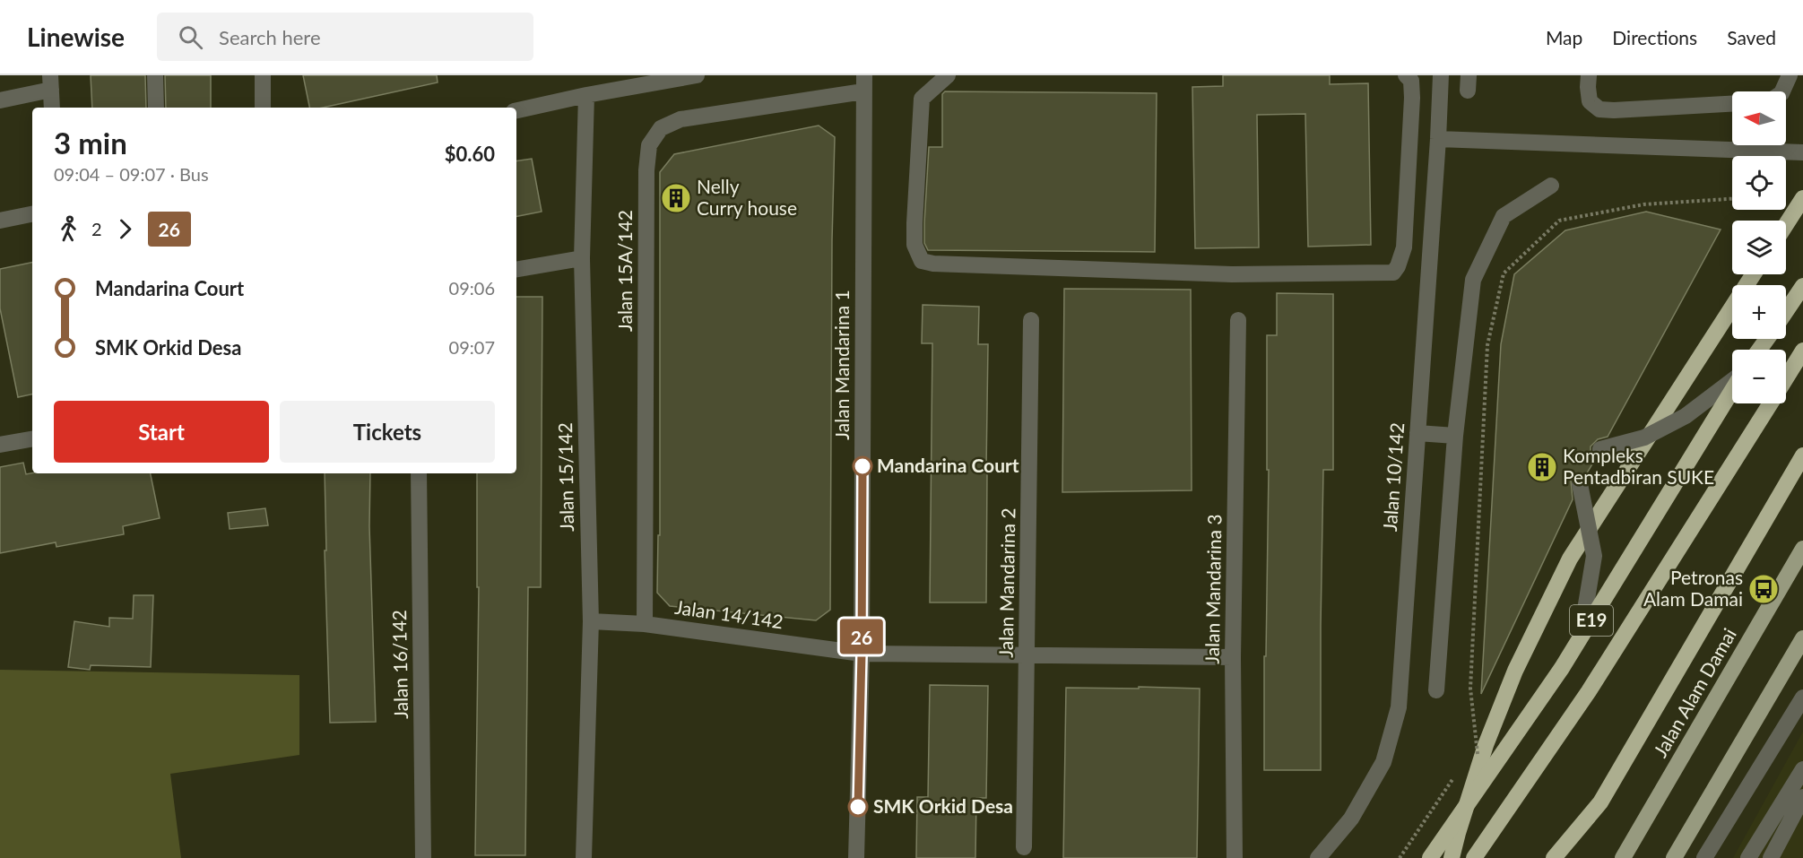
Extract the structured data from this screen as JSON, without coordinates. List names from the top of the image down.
{
  "streets": {
    "highway": ["E19"],
    "main road": ["Jalan Alam Damai"],
    "street": [
      "Jalan 15A/142",
      "Jalan Mandarina 1",
      "Jalan 15/142",
      "Jalan 10/142",
      "Jalan Mandarina 2",
      "Jalan Mandarina 3",
      "Jalan 14/142",
      "Jalan 16/142"
    ]
  },
  "crossings": [
    ["Jalan 15A/142", "Jalan Mandarina 1"],
    ["Jalan 15A/142", "Jalan 14/142"],
    ["Jalan Mandarina 1", "Jalan 14/142"],
    ["Jalan 15/142", "Jalan 14/142"]
  ],
  "places": {
    "building": ["Nelly Curry house", "Kompleks Pentadbiran SUKE"],
    "other": ["Mandarina Court", "SMK Orkid Desa"],
    "bus stop": ["Petronas Alam Damai"]
  },
  "lines": ["bus line 26"],
  "north": "left",
  "page": {
    "header": "Linewise",
    "search": "Search here",
    "nav": ["Map", "Directions", "Saved"],
    "on_map": "26",
    "map_buttons": ["+", "−"],
    "heading": ["3 min", "09:04 – 09:07 · Bus", "$0.60"],
    "legs": ["2", "26"],
    "list": [
      {
        "name": "Mandarina Court",
        "value": "09:06"
      },
      {
        "name": "SMK Orkid Desa",
        "value": "09:07"
      }
    ],
    "buttons": ["Start", "Tickets"]
  }
}
